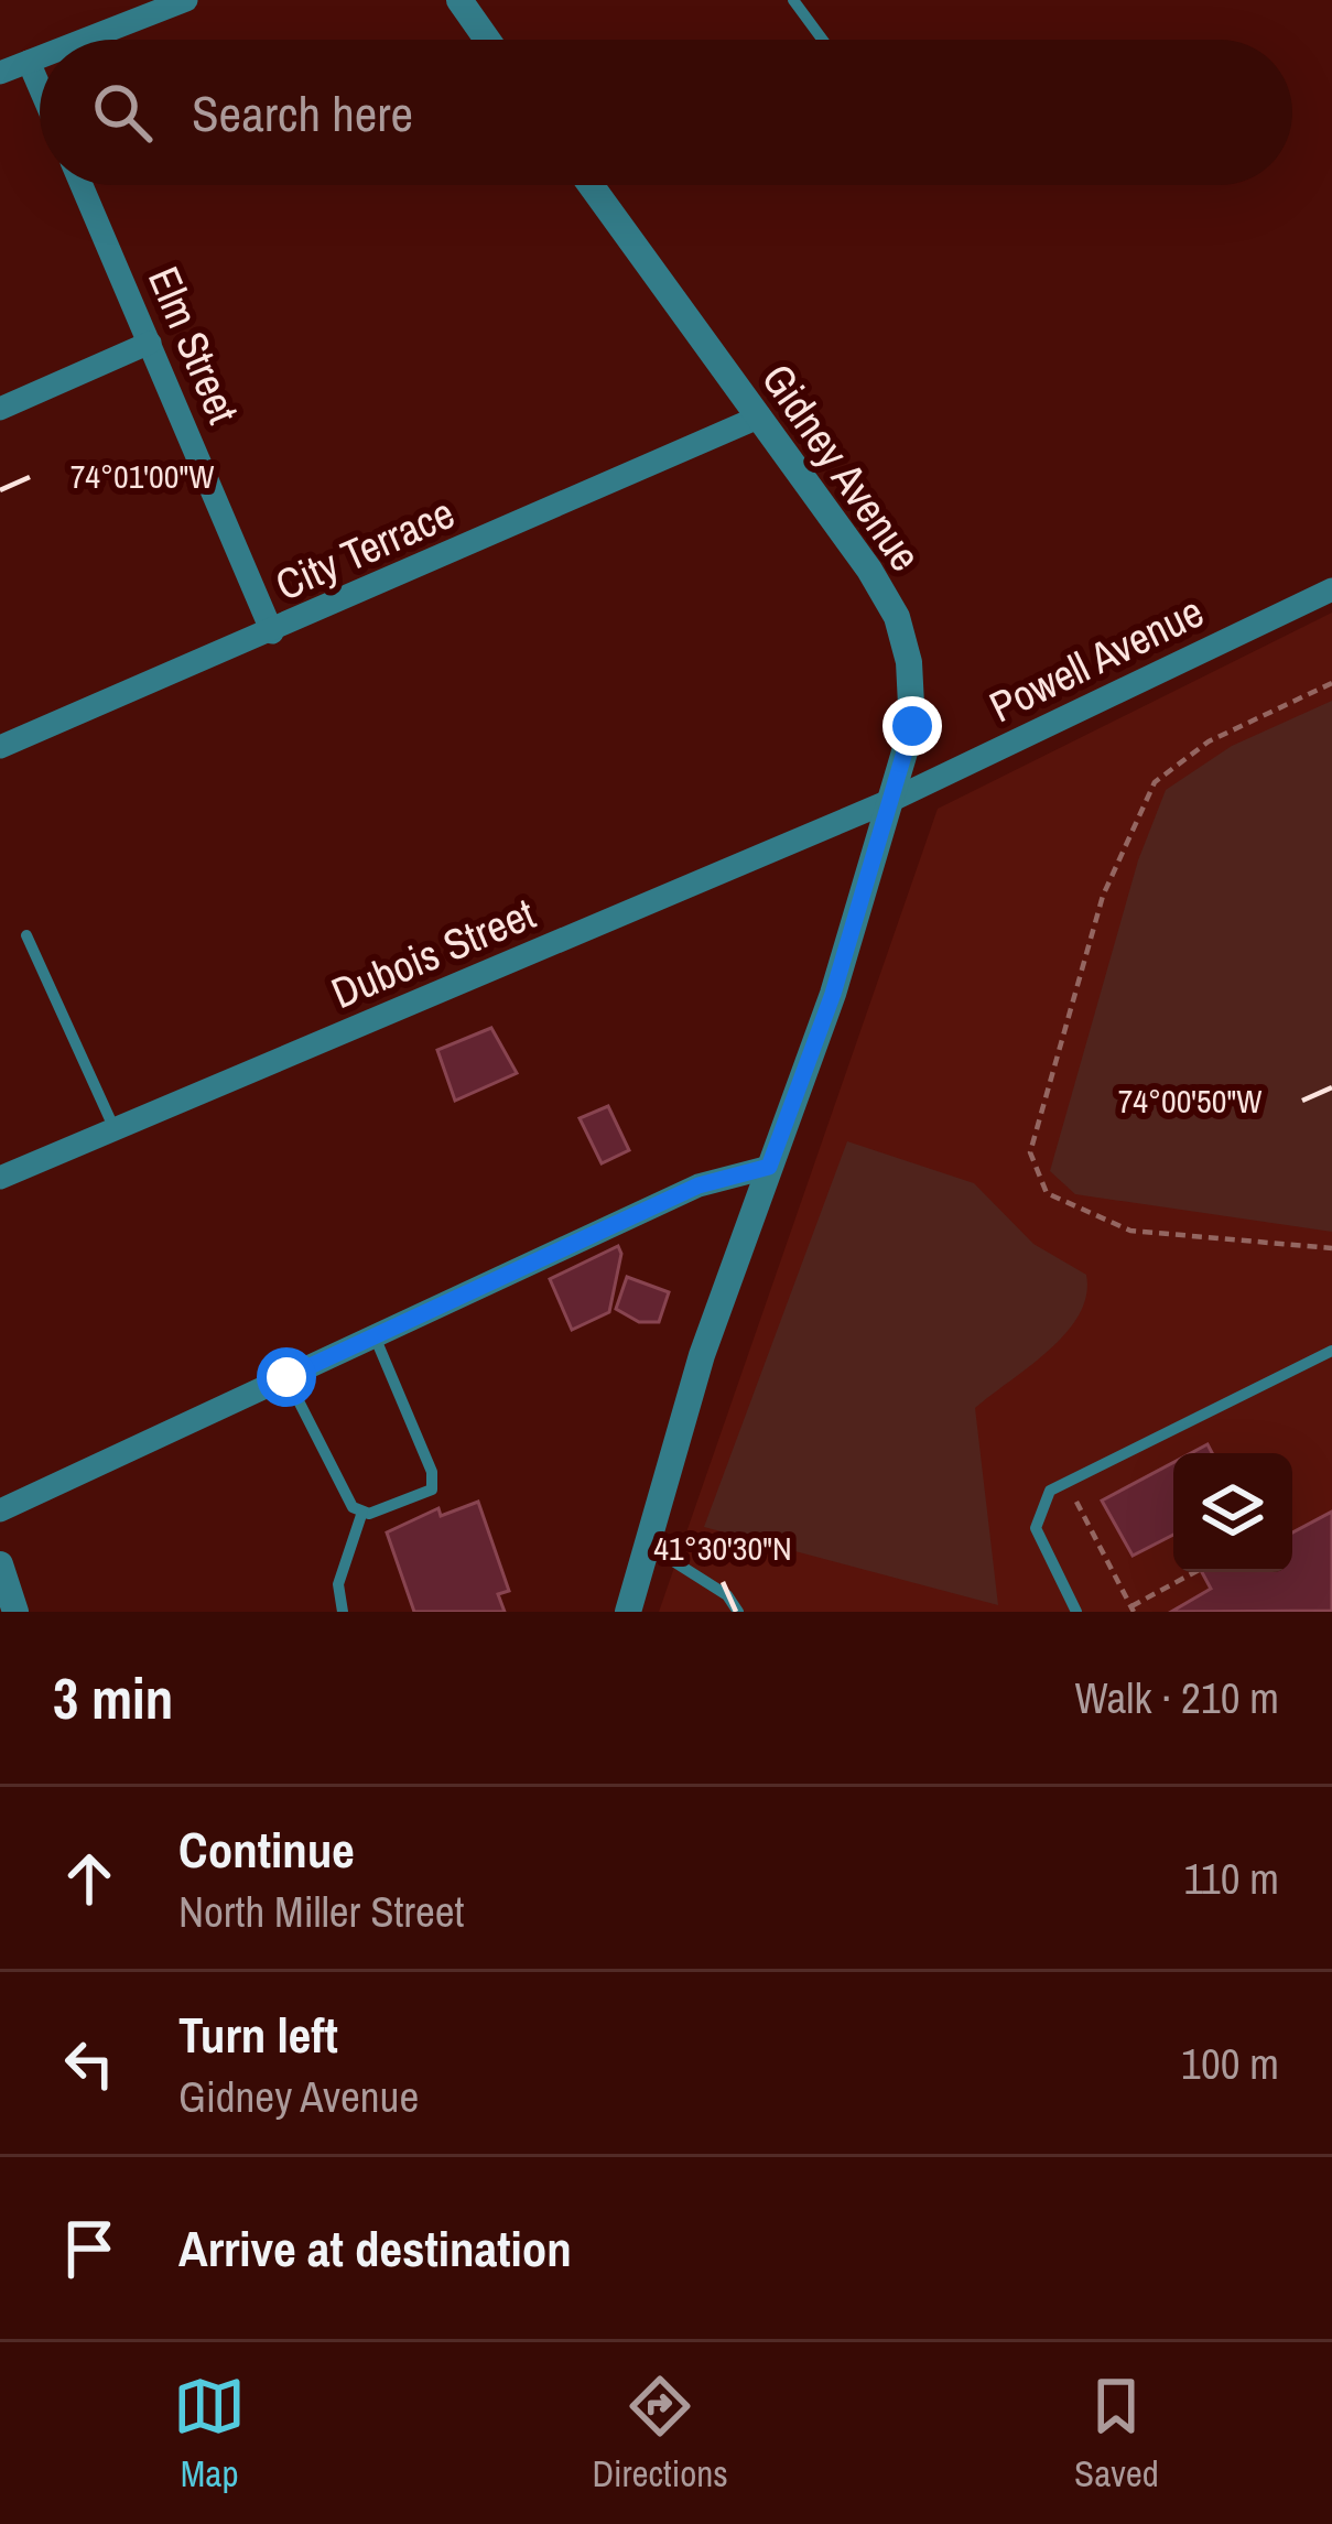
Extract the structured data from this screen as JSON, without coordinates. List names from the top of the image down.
{
  "streets": {
    "street": [
      "Elm Street",
      "Gidney Avenue",
      "City Terrace",
      "Powell Avenue",
      "Dubois Street"
    ]
  },
  "crossings": [
    ["Elm Street", "City Terrace"],
    ["Gidney Avenue", "City Terrace"],
    ["Gidney Avenue", "Powell Avenue"],
    ["Gidney Avenue", "Dubois Street"],
    ["Powell Avenue", "Dubois Street"]
  ],
  "page": {
    "search": "Search here",
    "heading": ["3 min", "Walk · 210 m"],
    "list": [
      ["Continue", "North Miller Street", "110 m"],
      ["Turn left", "Gidney Avenue", "100 m"],
      "Arrive at destination"
    ],
    "nav": ["Map", "Directions", "Saved"]
  },
  "coordinates": ["74°01'00\"W", "74°00'50\"W", "41°30'30\"N"]
}
